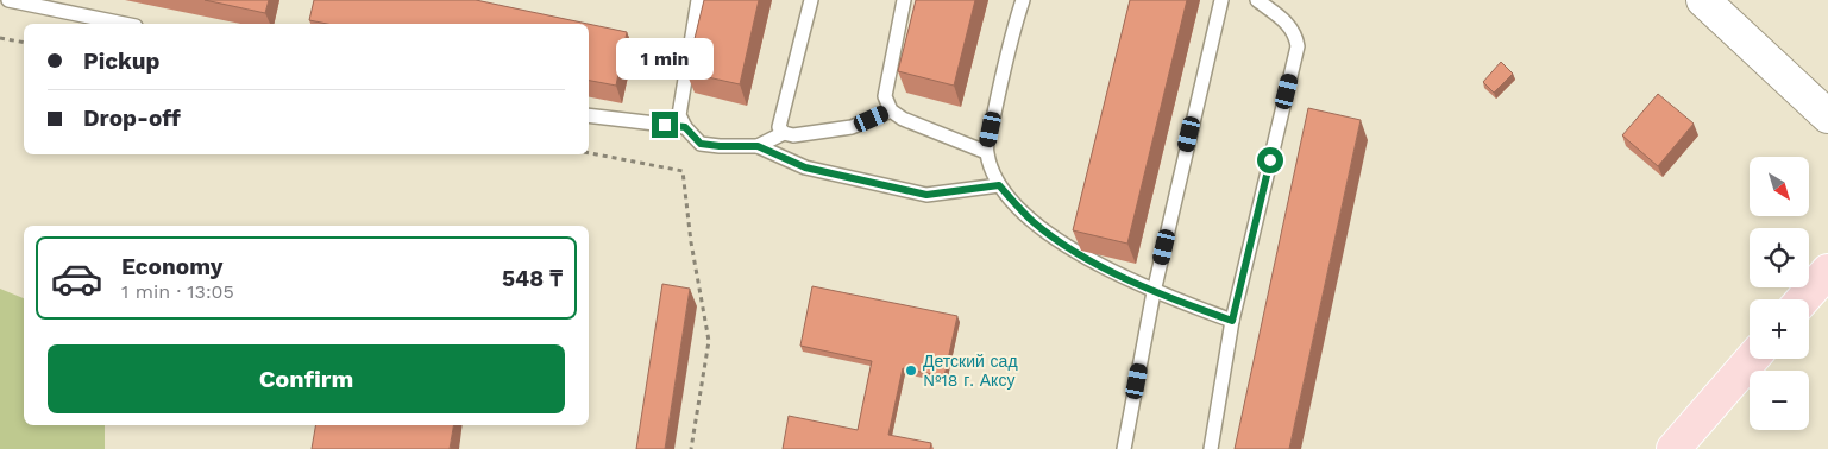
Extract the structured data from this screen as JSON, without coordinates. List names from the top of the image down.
{
  "places": ["Детский сад №18 г. Аксу"],
  "north": "bottom right",
  "page": {
    "banner": ["Pickup", "Drop-off"],
    "bubble": "1 min",
    "map_buttons": ["+", "−"],
    "list": [
      {
        "name": "Economy",
        "note": "1 min · 13:05",
        "value": "548 ₸"
      }
    ],
    "buttons": "Confirm"
  }
}
